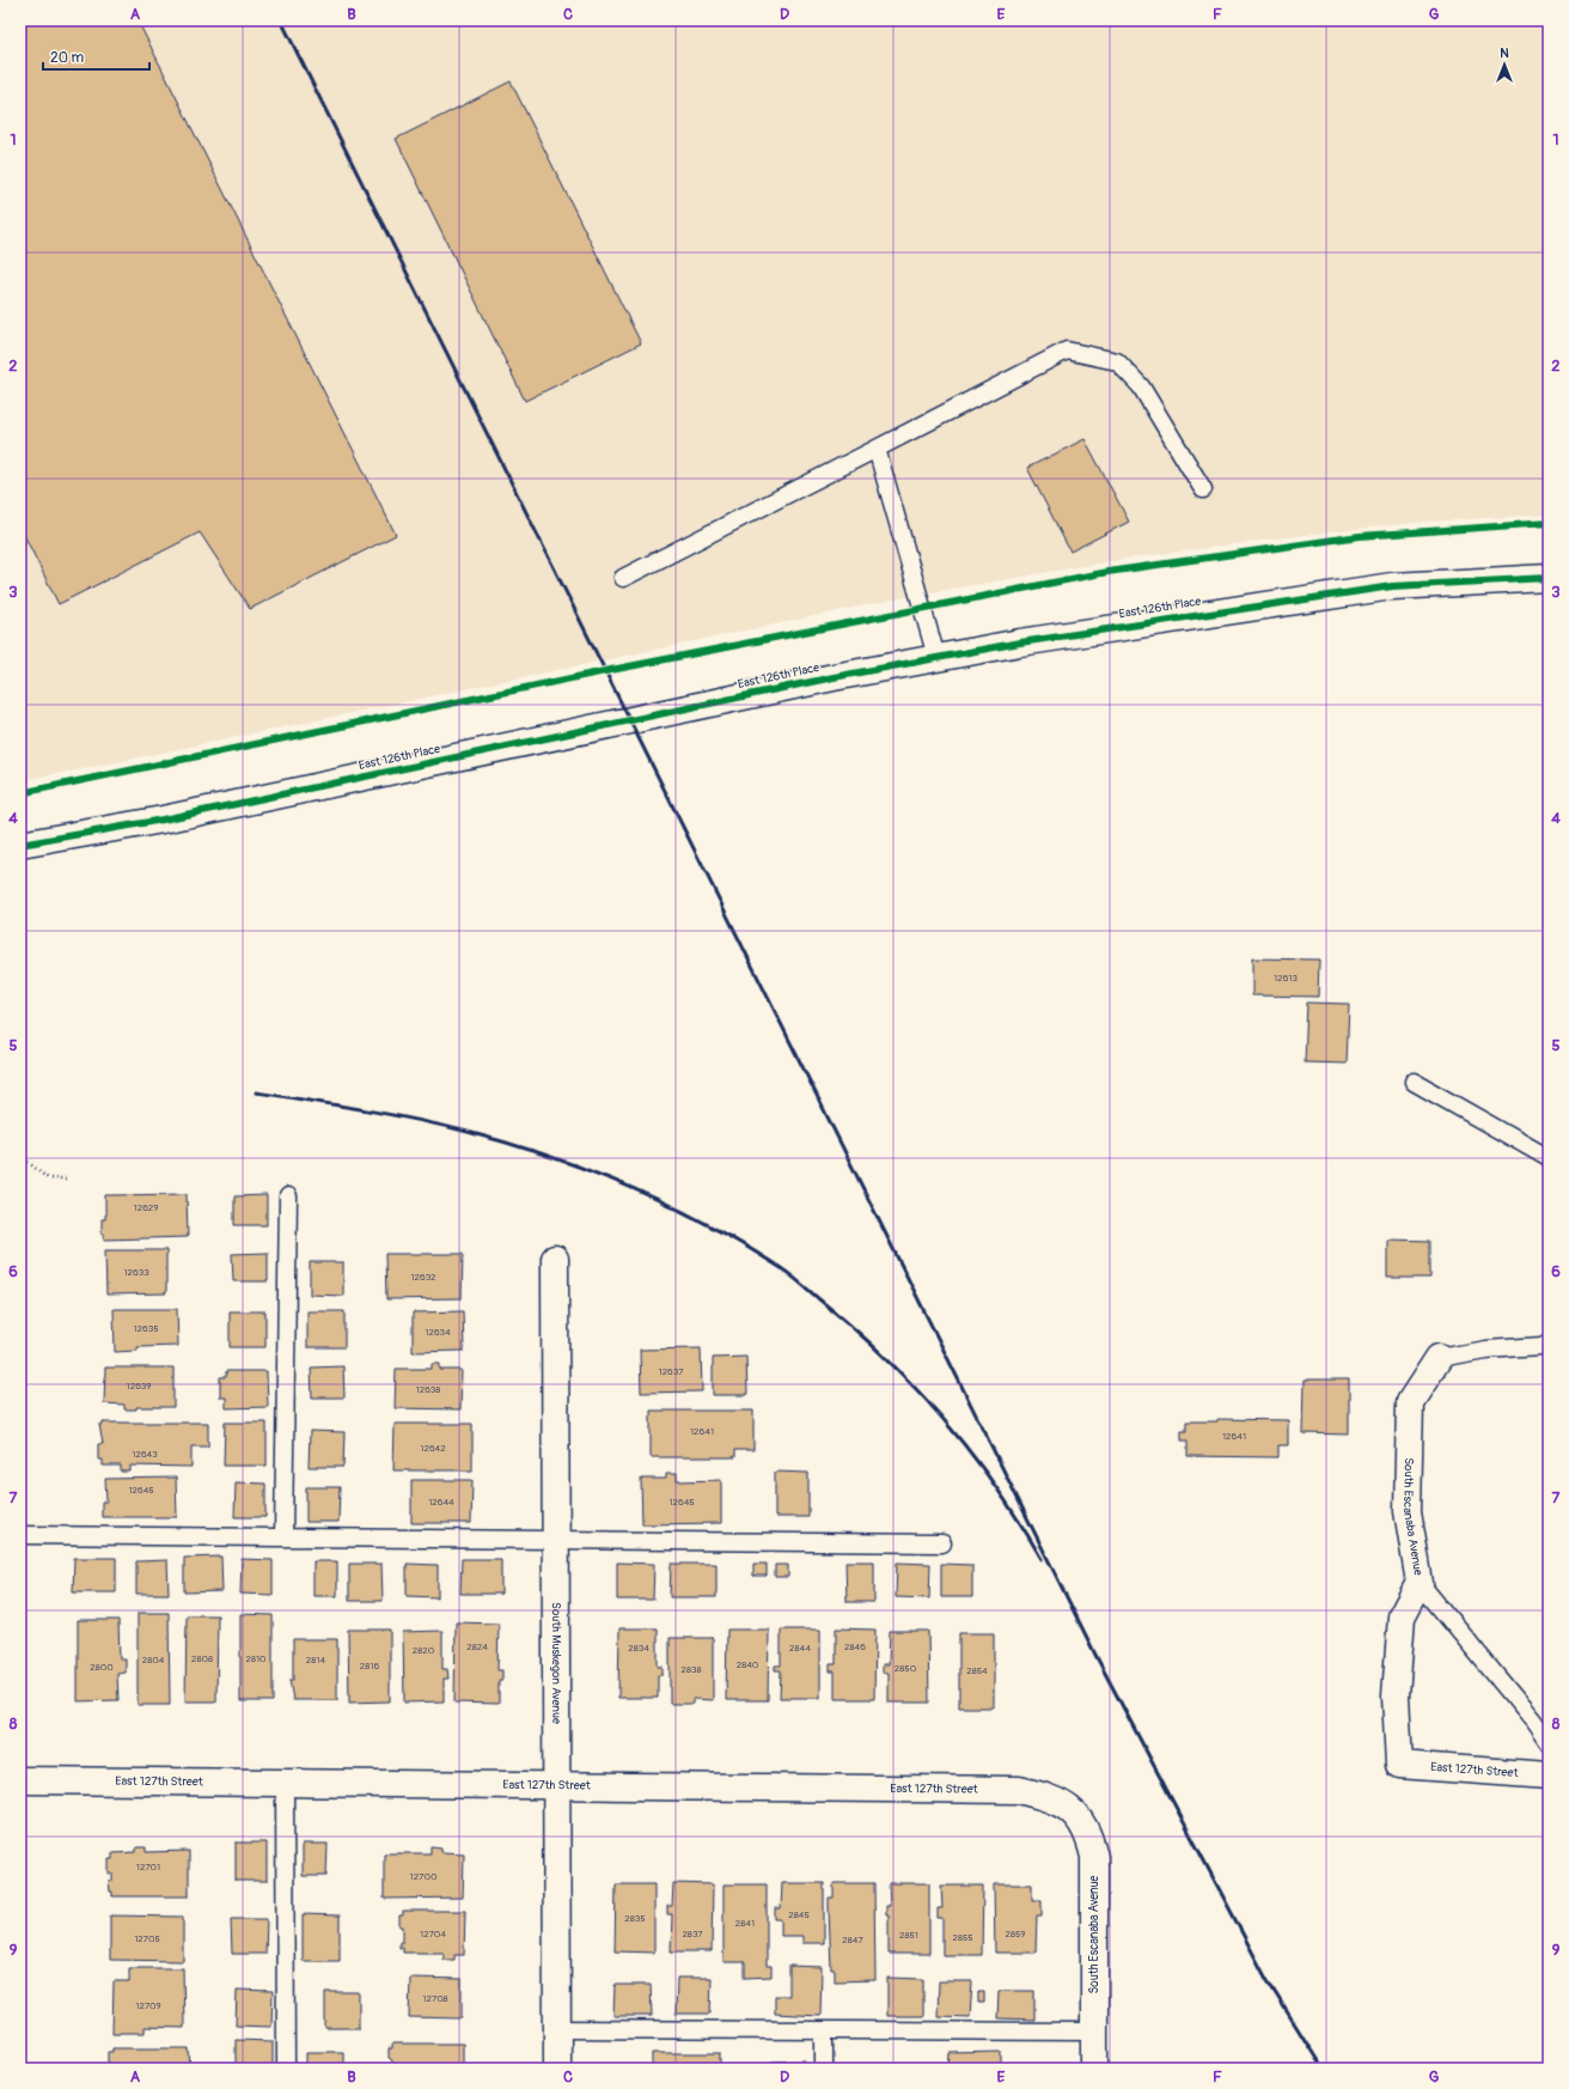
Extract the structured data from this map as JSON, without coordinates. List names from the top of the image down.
{
  "streets": {
    "street": [
      "East 126th Place",
      "South Escanaba Avenue",
      "South Muskegon Avenue",
      "East 127th Street"
    ]
  },
  "crossings": [
    ["South Escanaba Avenue", "East 127th Street"],
    ["South Muskegon Avenue", "East 127th Street"]
  ],
  "house_numbers": [
    "12613",
    "12629",
    "12633",
    "12632",
    "12635",
    "12634",
    "12637",
    "12639",
    "12638",
    "12641",
    "12641",
    "12642",
    "12643",
    "12645",
    "12644",
    "12645",
    "2824",
    "2846",
    "2834",
    "2844",
    "2820",
    "2808",
    "2810",
    "2804",
    "2814",
    "2840",
    "2816",
    "2800",
    "2850",
    "2838",
    "2854",
    "12701",
    "12700",
    "2845",
    "2835",
    "2841",
    "12704",
    "2837",
    "2859",
    "2851",
    "2855",
    "12705",
    "2847",
    "12708",
    "12709"
  ],
  "scale_bar": "20 m",
  "north": "top",
  "grid": {
    "columns": [
      "A",
      "B",
      "C",
      "D",
      "E",
      "F",
      "G"
    ],
    "rows": [
      "1",
      "2",
      "3",
      "4",
      "5",
      "6",
      "7",
      "8",
      "9"
    ]
  }
}
